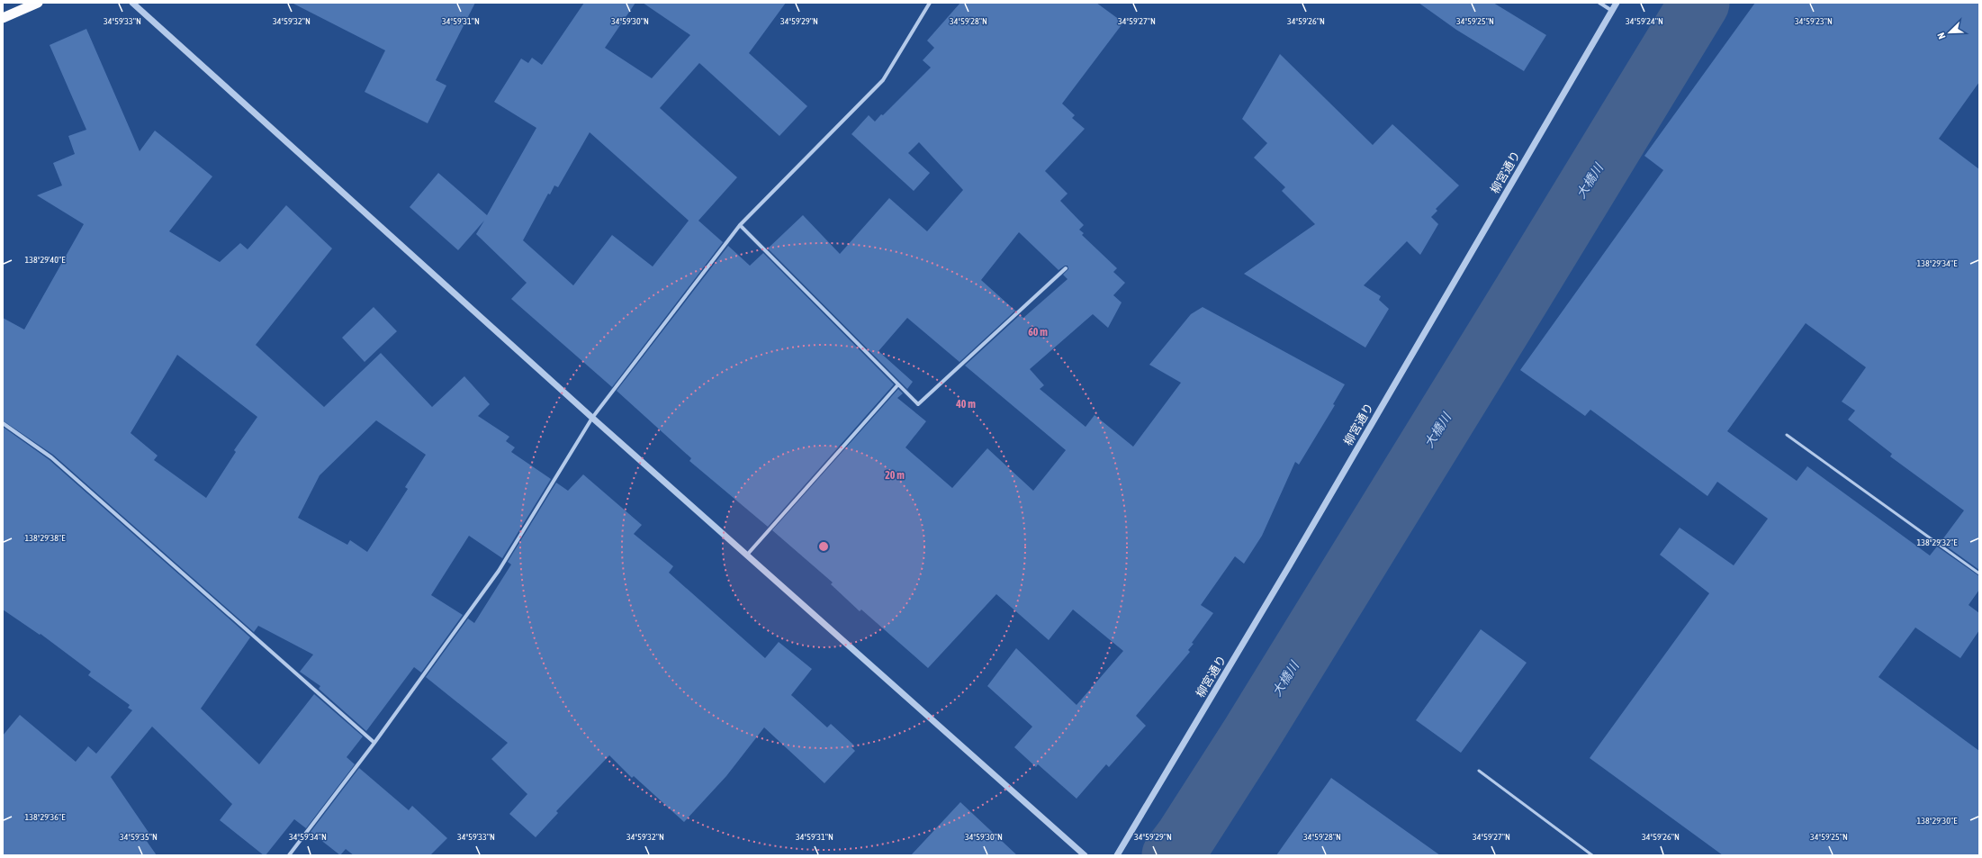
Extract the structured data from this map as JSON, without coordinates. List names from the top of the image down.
{
  "streets": {
    "street": ["柳宮通り"]
  },
  "water": ["大橋川"],
  "north": "bottom left",
  "coordinates": [
    "34°59'33\"N",
    "34°59'32\"N",
    "34°59'31\"N",
    "34°59'30\"N",
    "34°59'29\"N",
    "34°59'28\"N",
    "34°59'27\"N",
    "34°59'26\"N",
    "34°59'25\"N",
    "34°59'24\"N",
    "34°59'23\"N",
    "138°29'40\"E",
    "138°29'34\"E",
    "138°29'38\"E",
    "138°29'32\"E",
    "138°29'36\"E",
    "138°29'30\"E",
    "34°59'35\"N",
    "34°59'34\"N"
  ],
  "rings": ["60 m", "40 m", "20 m"]
}
